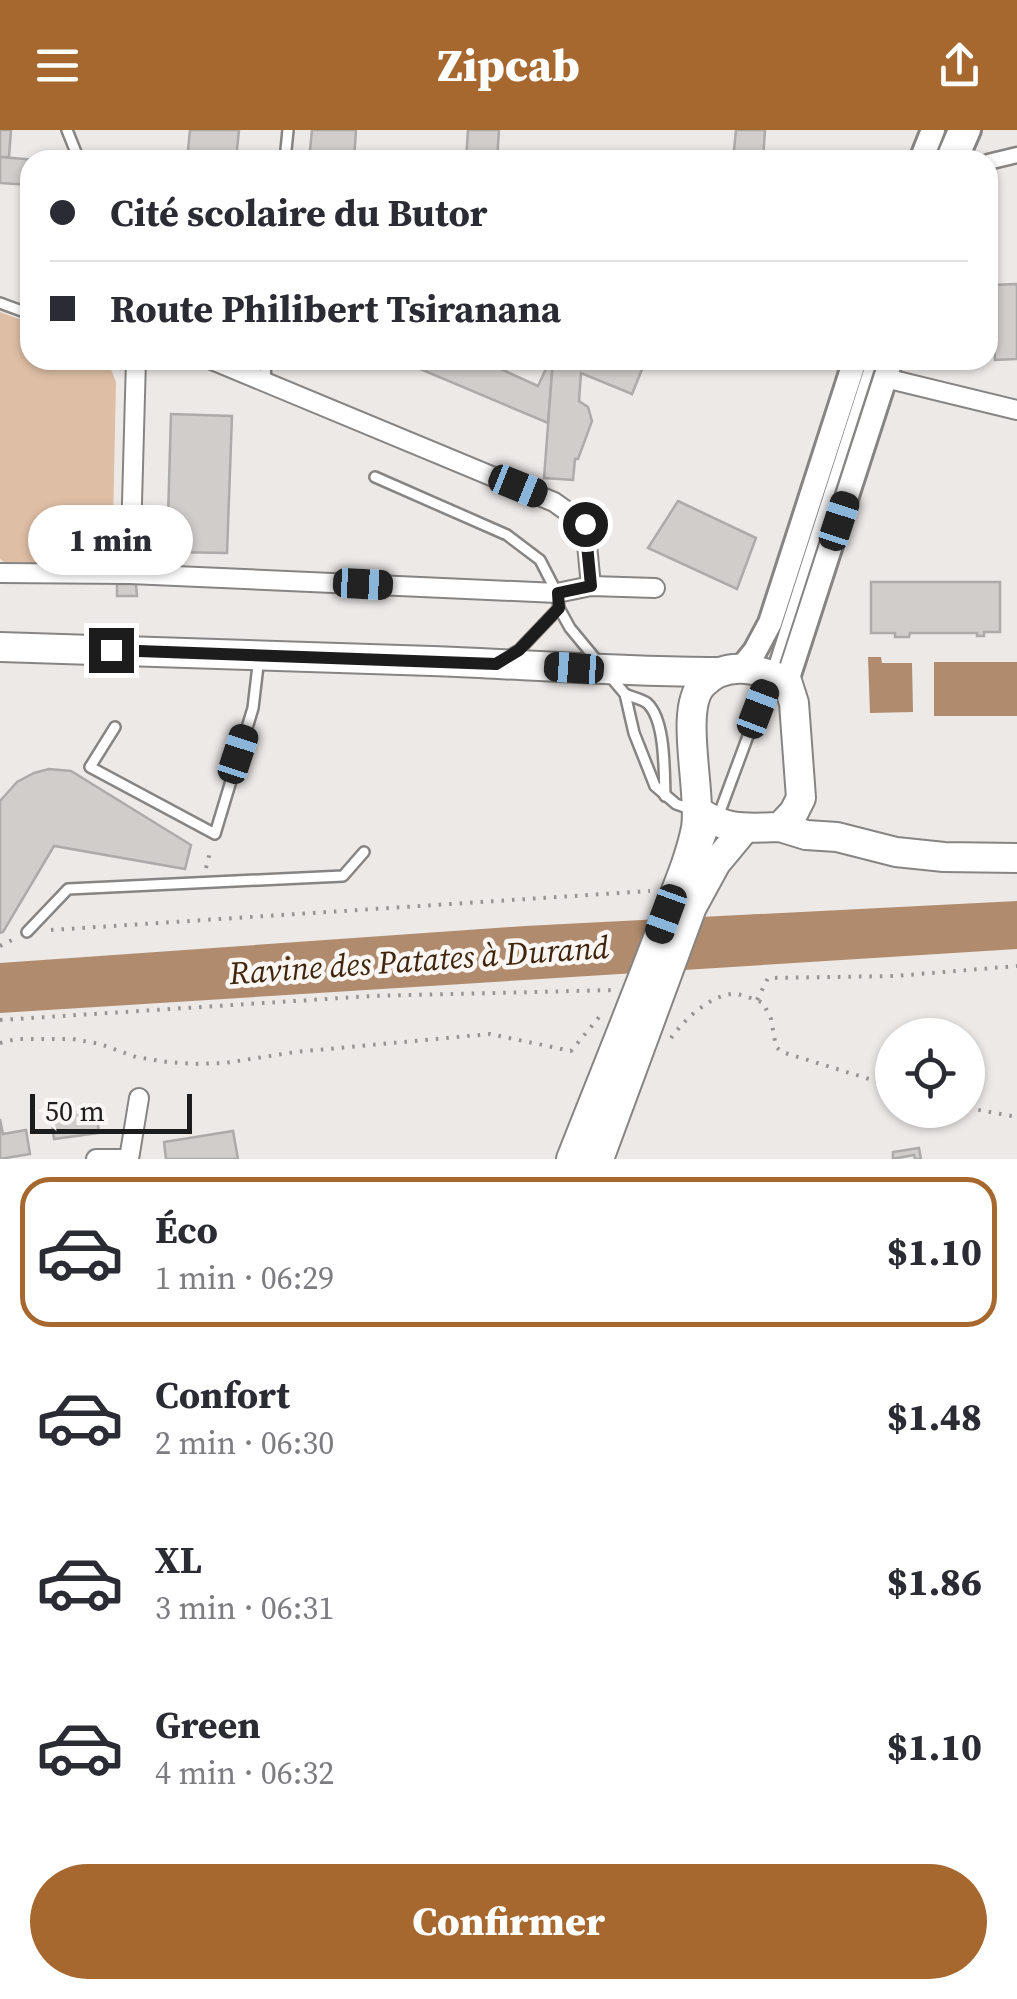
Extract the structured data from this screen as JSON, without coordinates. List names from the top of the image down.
{
  "water": ["Ravine des Patates à Durand"],
  "scale_bar": "50 m",
  "page": {
    "header": "Zipcab",
    "banner": ["Cité scolaire du Butor", "Route Philibert Tsiranana"],
    "bubble": "1 min",
    "scale": "50 m",
    "list": [
      {
        "name": "Éco",
        "note": "1 min · 06:29",
        "value": "$1.10"
      },
      {
        "name": "Confort",
        "note": "2 min · 06:30",
        "value": "$1.48"
      },
      {
        "name": "XL",
        "note": "3 min · 06:31",
        "value": "$1.86"
      },
      {
        "name": "Green",
        "note": "4 min · 06:32",
        "value": "$1.10"
      }
    ],
    "buttons": "Confirmer"
  }
}
